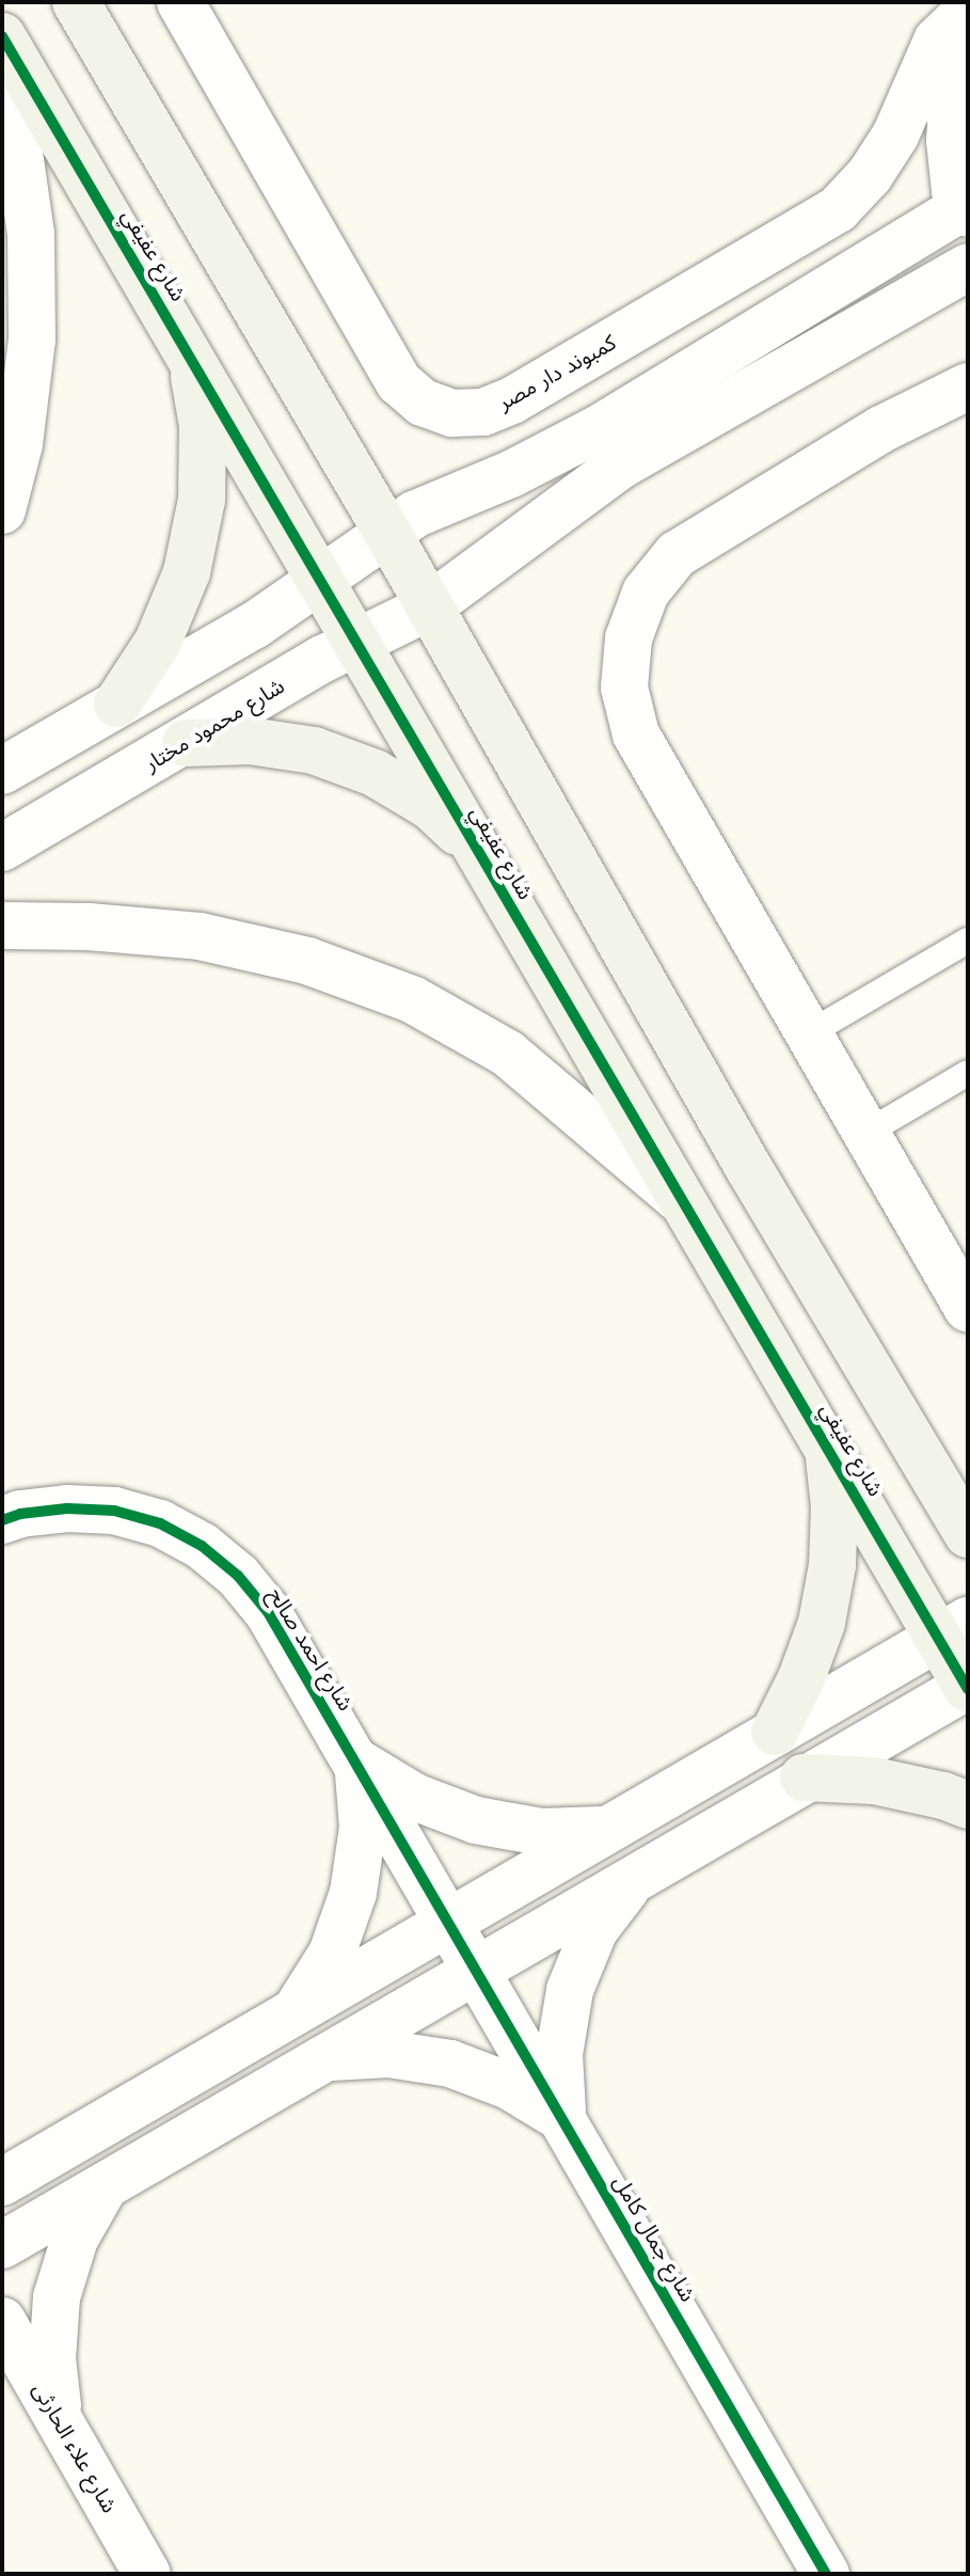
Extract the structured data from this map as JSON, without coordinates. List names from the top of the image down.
{
  "streets": {
    "street": [
      "شارع عفيفي",
      "كمبوند دار مصر",
      "شارع محمود مختار",
      "شارع احمد صالح",
      "شارع جمال كامل",
      "شارع علاء الحارثى"
    ]
  },
  "crossings": [
    ["شارع عفيفي", "شارع محمود مختار"],
    ["شارع احمد صالح", "شارع جمال كامل"]
  ]
}
